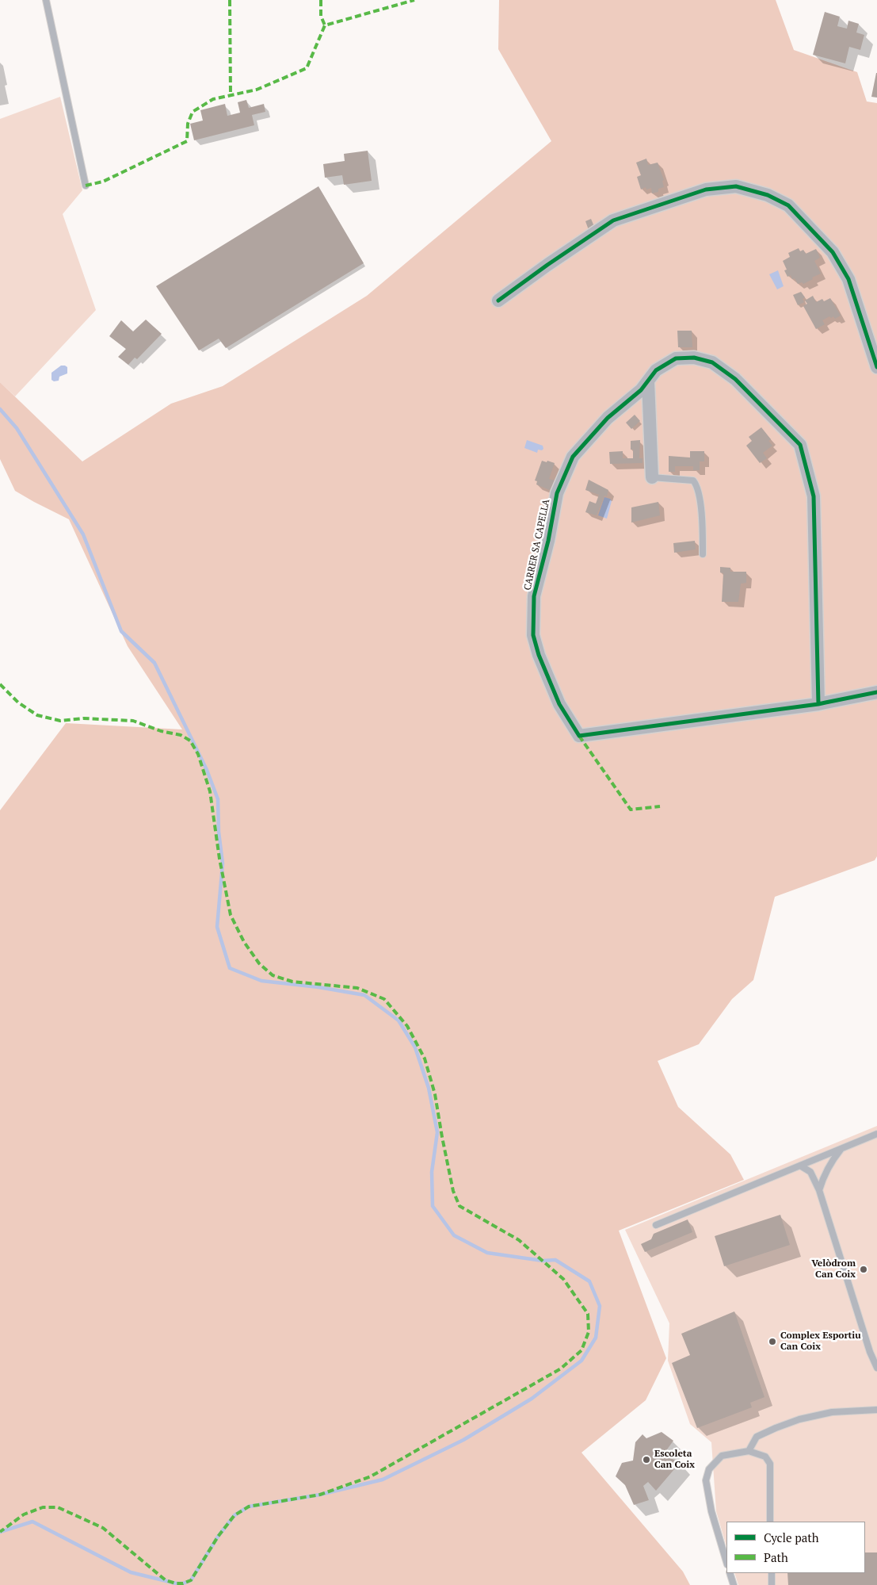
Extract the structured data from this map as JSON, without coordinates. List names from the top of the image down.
{
  "streets": {
    "street": ["CARRER SA CAPELLA"]
  },
  "places": ["Velòdrom Can Coix", "Complex Esportiu Can Coix", "Escoleta Can Coix"],
  "legend": ["Cycle path", "Path"]
}
